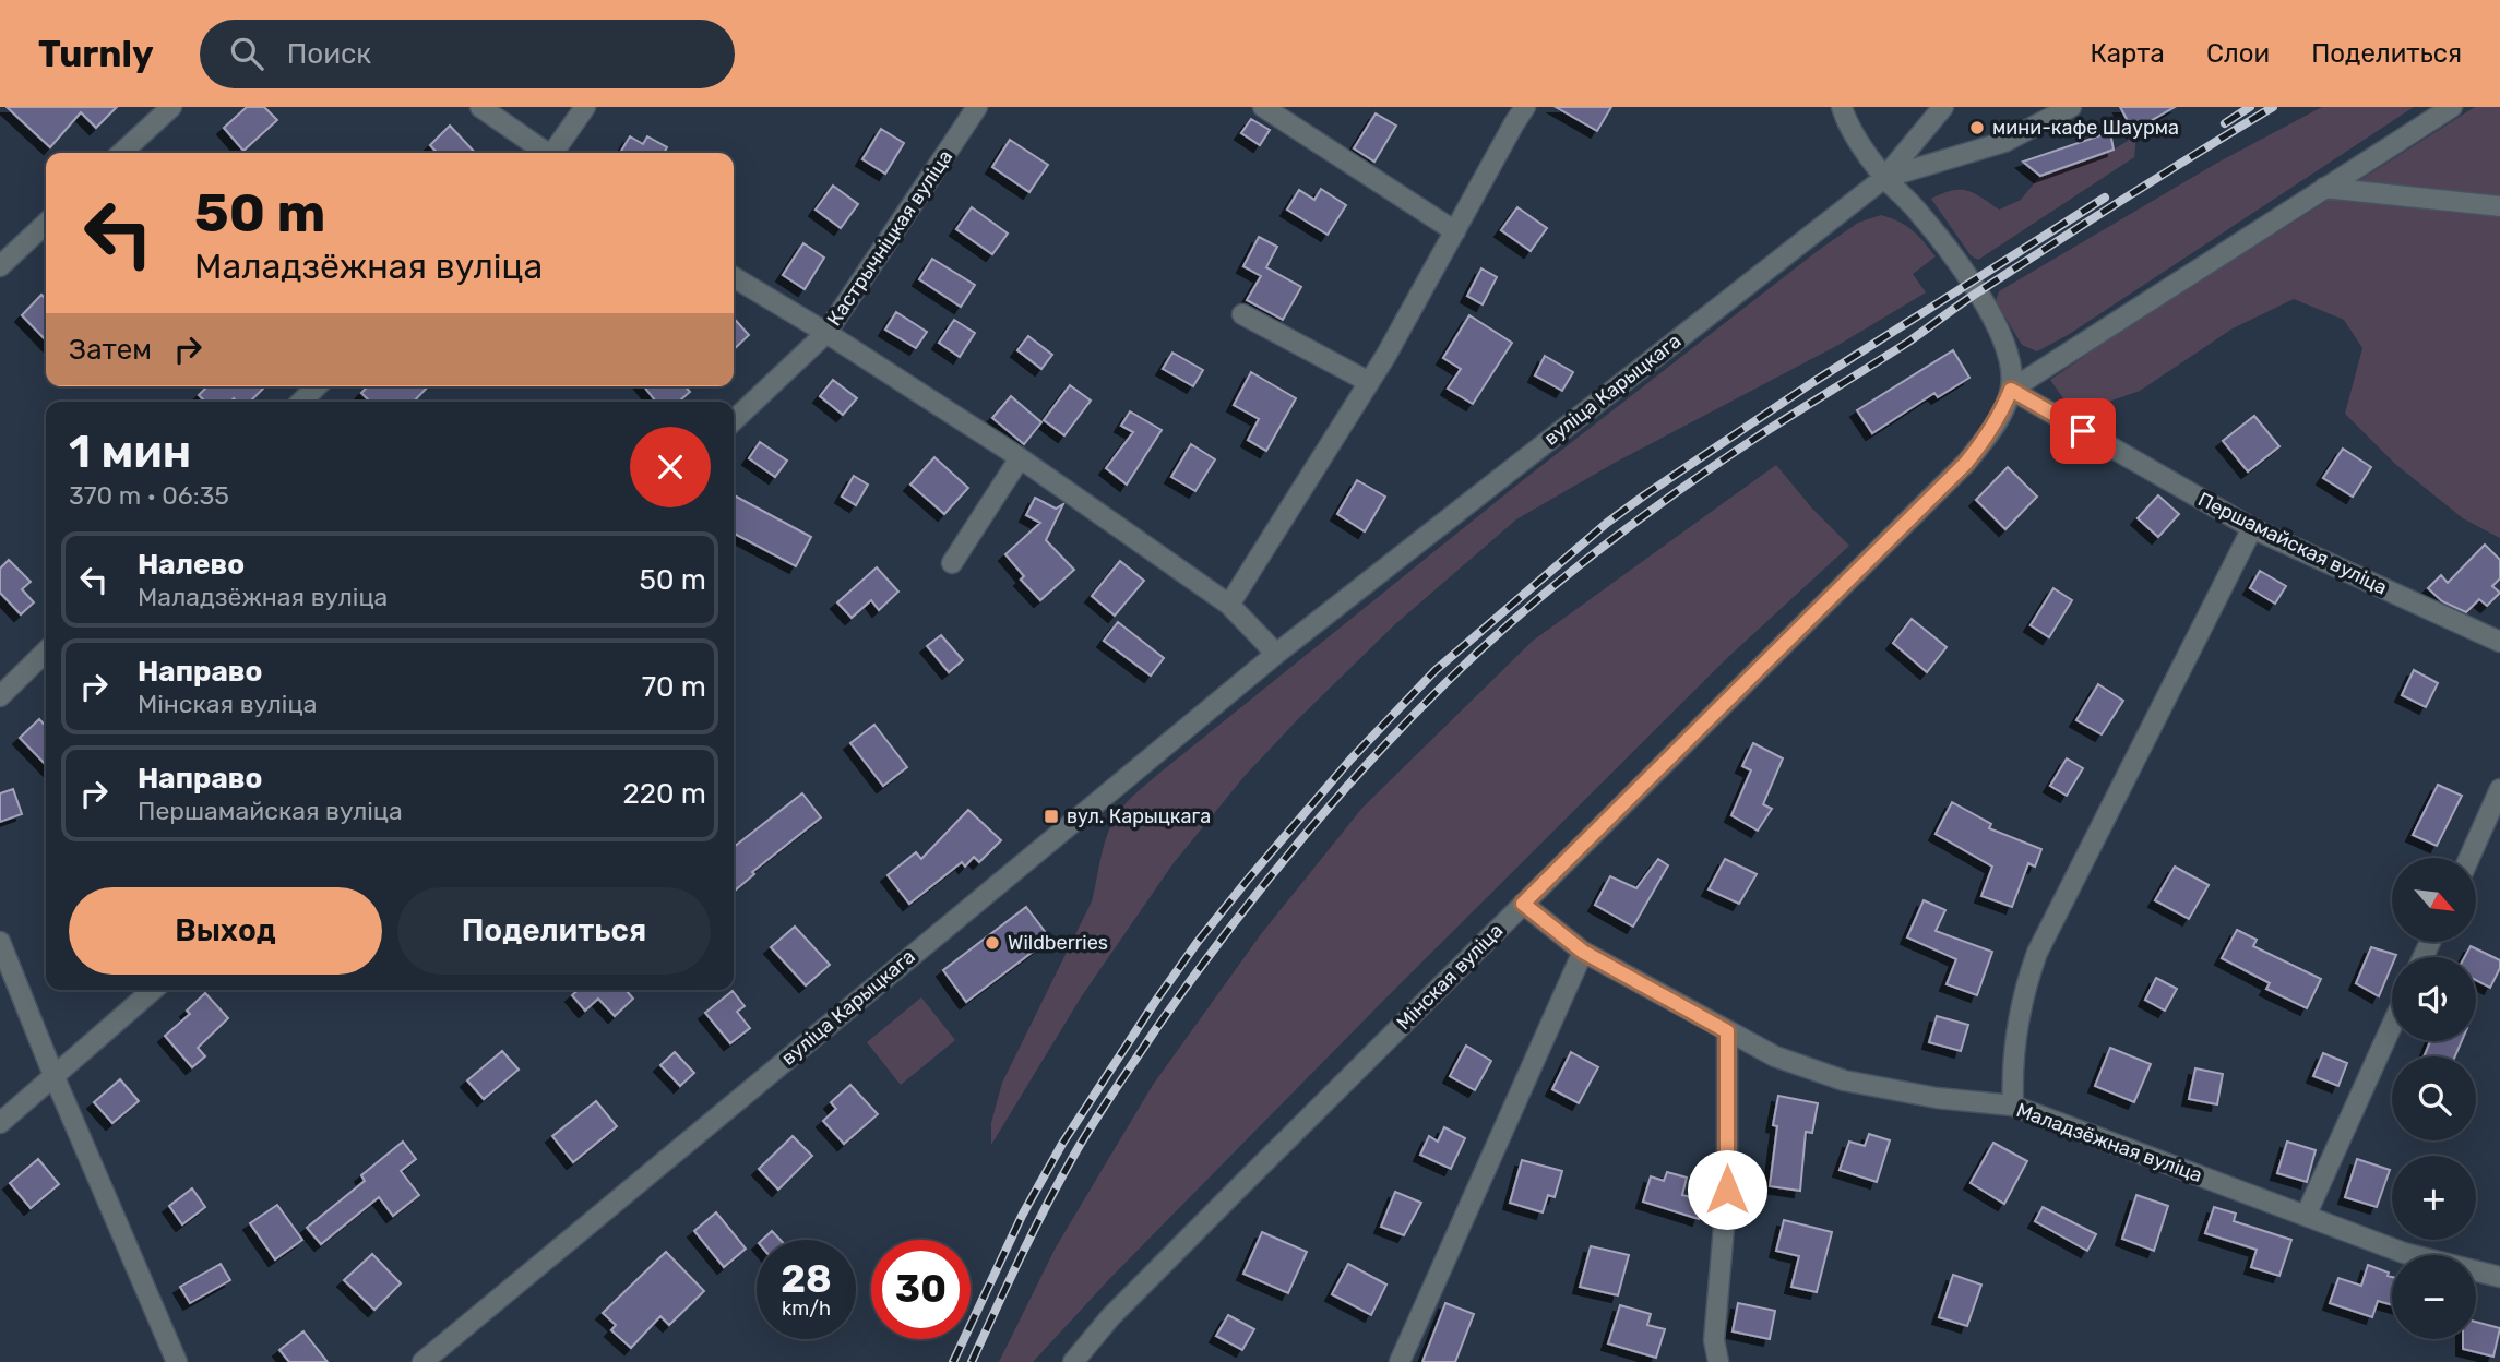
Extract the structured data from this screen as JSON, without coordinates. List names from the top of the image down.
{
  "streets": {
    "street": [
      "Кастрычніцкая вуліца",
      "вуліца Карыцкага",
      "Першамайская вуліца",
      "Мінская вуліца",
      "Маладзёжная вуліца"
    ]
  },
  "crossings": [
    ["Першамайская вуліца", "Мінская вуліца"],
    ["Мінская вуліца", "Маладзёжная вуліца"]
  ],
  "places": {
    "other": ["мини-кафе Шаурма", "Wildberries"],
    "transit": ["вул. Карыцкага"]
  },
  "north": "bottom right",
  "page": {
    "header": "Turnly",
    "search": "Поиск",
    "nav": ["Карта", "Слои", "Поделиться"],
    "turn": ["50 m", "Маладзёжная вуліца"],
    "then": "Затем",
    "heading": ["1 мин", "370 m · 06:35"],
    "list": [
      {
        "name": "Налево",
        "note": "Маладзёжная вуліца",
        "value": "50 m"
      },
      {
        "name": "Направо",
        "note": "Мінская вуліца",
        "value": "70 m"
      },
      {
        "name": "Направо",
        "note": "Першамайская вуліца",
        "value": "220 m"
      }
    ],
    "map_buttons": ["+", "−"],
    "buttons": ["Выход", "Поделиться"],
    "speed": "28 km/h",
    "limit": "30"
  }
}
